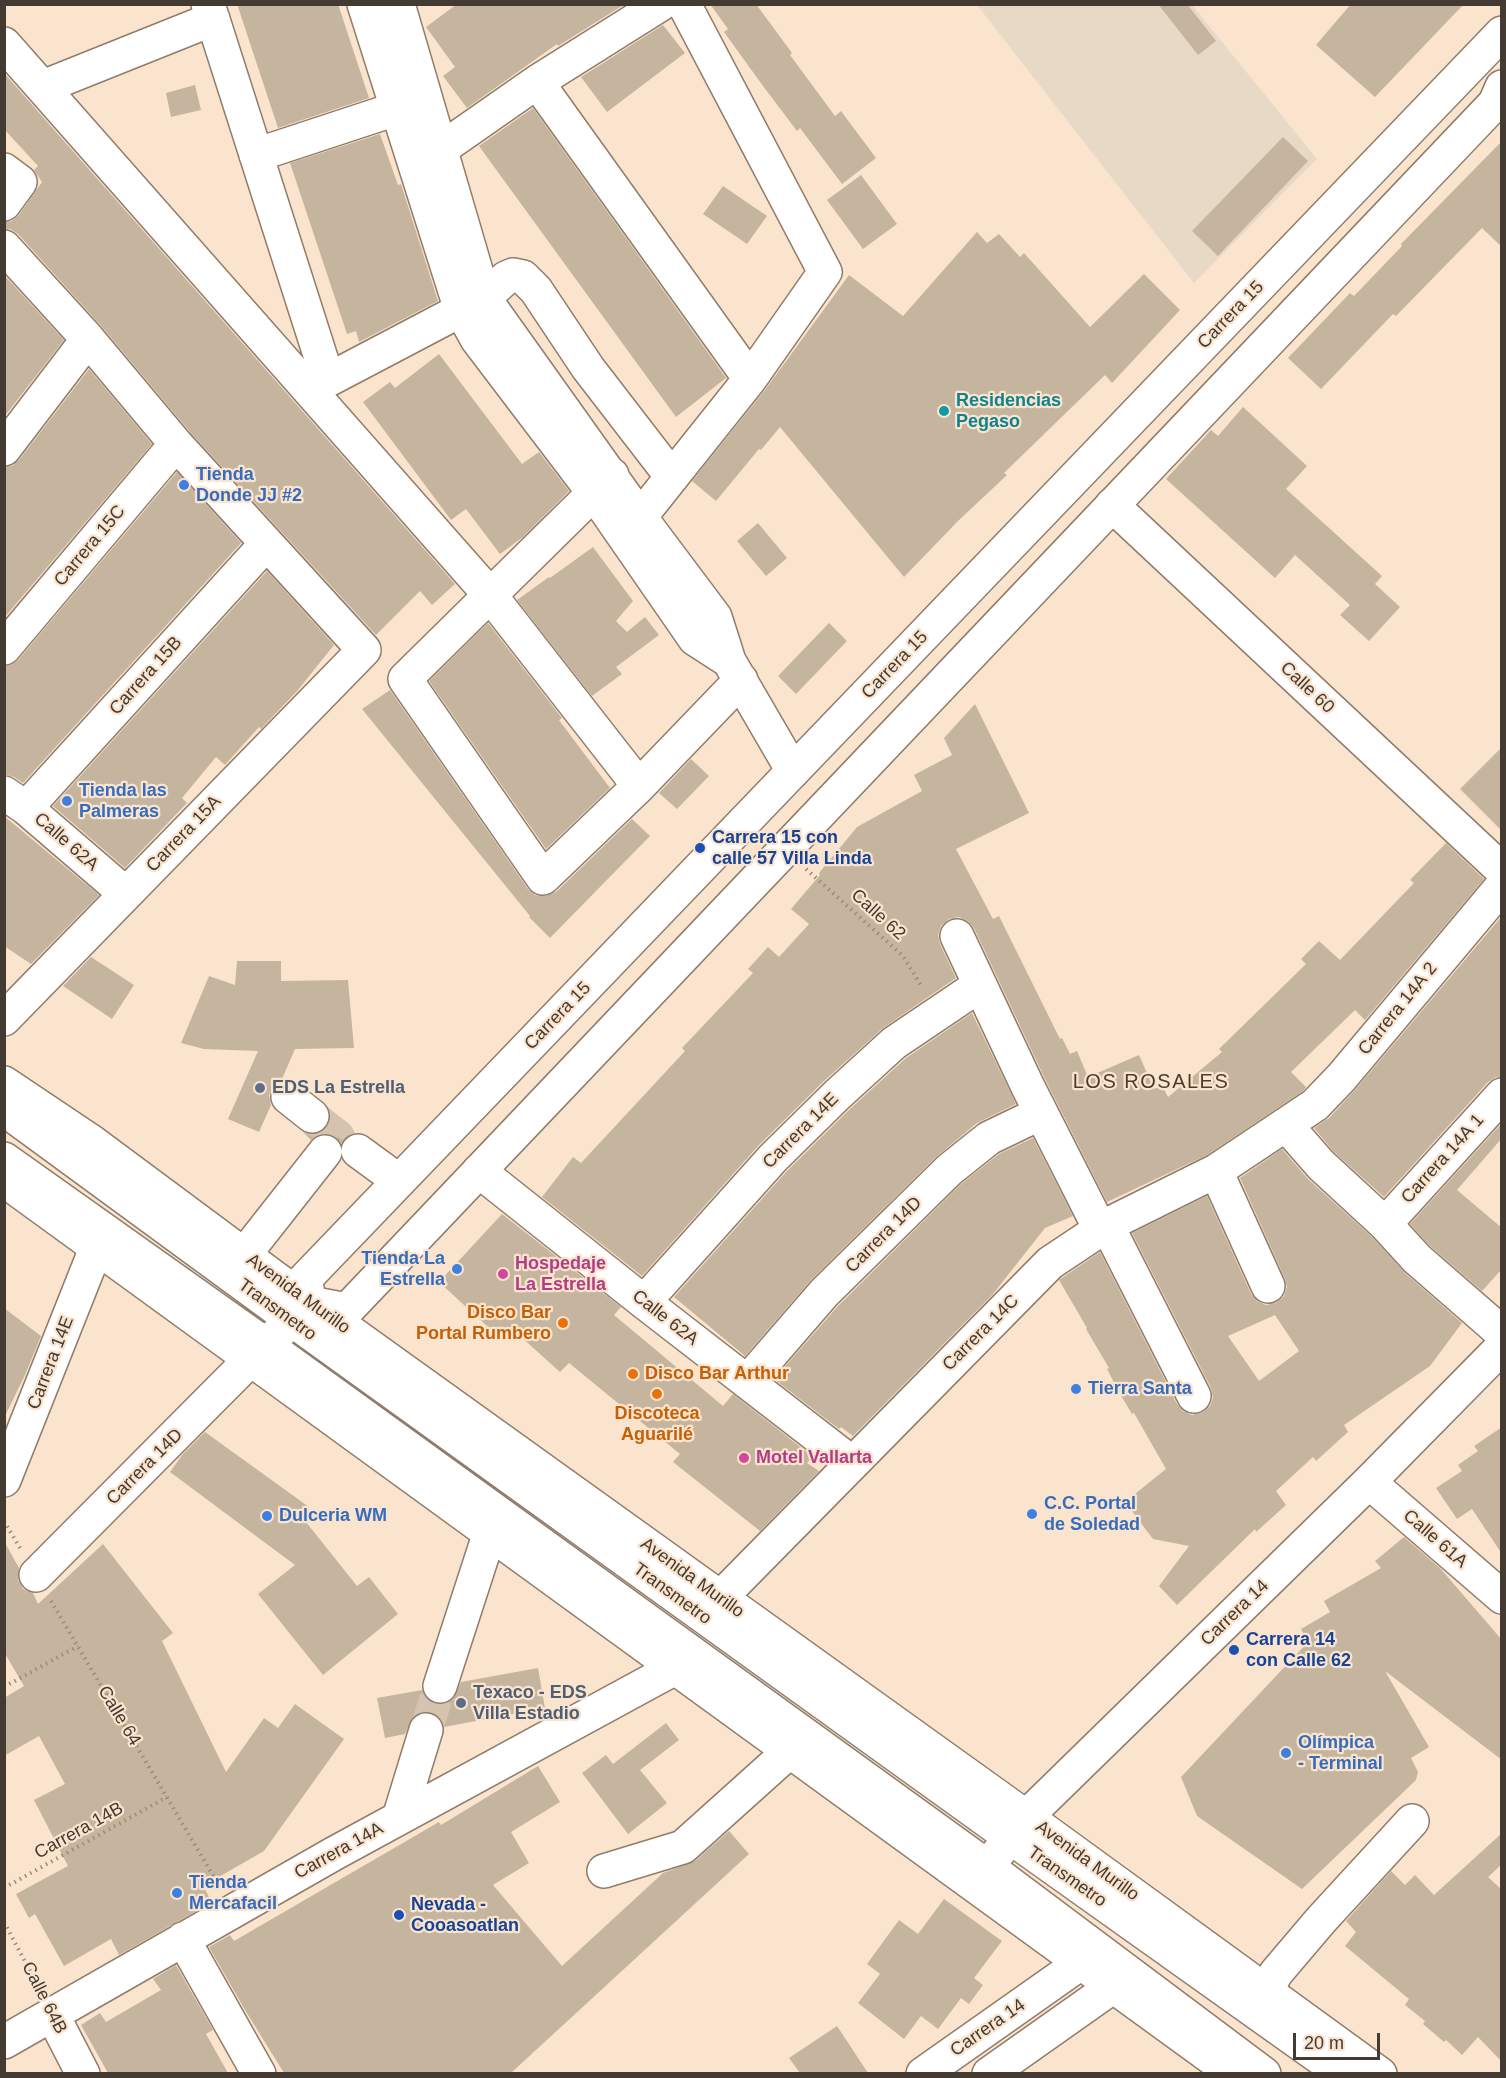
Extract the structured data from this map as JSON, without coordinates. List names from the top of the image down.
{
  "streets": {
    "main road": [
      "Carrera 15",
      "Carrera 15C",
      "Carrera 15B",
      "Calle 60",
      "Carrera 15A",
      "Calle 62A",
      "Carrera 14A 2",
      "Carrera 14E",
      "Carrera 14A 1",
      "Carrera 14D",
      "Avenida Murillo",
      "Transmetro",
      "Carrera 14C",
      "Calle 61A",
      "Carrera 14",
      "Carrera 14A",
      "Calle 64B"
    ],
    "path": ["Calle 62", "Calle 64", "Carrera 14B"]
  },
  "crossings": [
    ["Carrera 15", "Avenida Murillo"],
    ["Carrera 15", "Transmetro"],
    ["Carrera 15B", "Carrera 15A"],
    ["Carrera 15B", "Calle 62A"],
    ["Carrera 15A", "Calle 62A"],
    ["Calle 62A", "Carrera 14E"],
    ["Calle 62A", "Carrera 14D"],
    ["Calle 62A", "Carrera 14C"],
    ["Calle 62", "Carrera 14E"],
    ["Carrera 14A 2", "Carrera 14C"],
    ["Carrera 14D", "Transmetro"],
    ["Carrera 14D", "Calle 64"],
    ["Avenida Murillo", "Transmetro"],
    ["Avenida Murillo", "Carrera 14C"],
    ["Avenida Murillo", "Carrera 14"],
    ["Transmetro", "Carrera 14"],
    ["Calle 61A", "Carrera 14"],
    ["Calle 64", "Carrera 14B"],
    ["Calle 64", "Carrera 14A"],
    ["Carrera 14A", "Calle 64B"]
  ],
  "districts": ["LOS ROSALES"],
  "places": [
    "Residencias Pegaso",
    "Tienda Donde JJ #2",
    "Tienda las Palmeras",
    "Carrera 15 con calle 57 Villa Linda",
    "EDS La Estrella",
    "Tienda La Estrella",
    "Hospedaje La Estrella",
    "Disco Bar Portal Rumbero",
    "Disco Bar Arthur",
    "Tierra Santa",
    "Discoteca Aguarilé",
    "Motel Vallarta",
    "C.C. Portal de Soledad",
    "Dulceria WM",
    "Carrera 14 con Calle 62",
    "Texaco - EDS Villa Estadio",
    "Olímpica - Terminal",
    "Tienda Mercafacil",
    "Nevada - Cooasoatlan"
  ],
  "scale_bar": "20 m"
}
